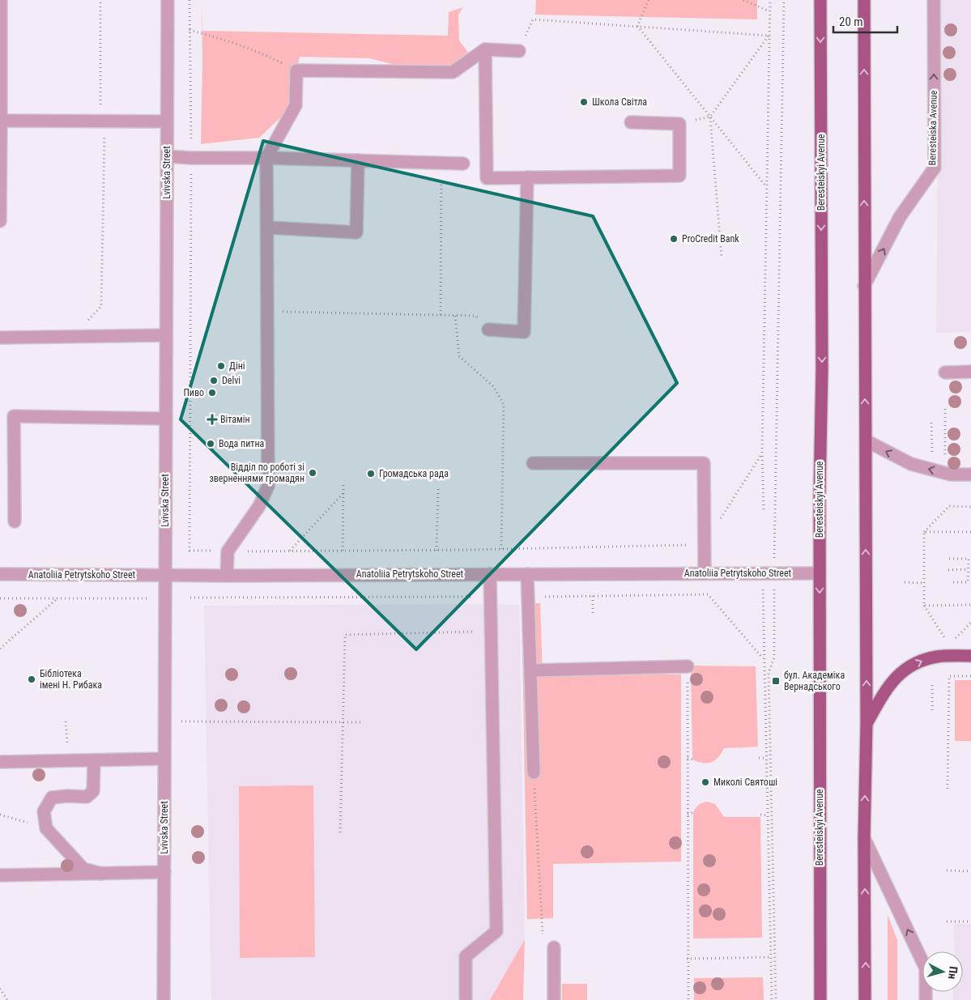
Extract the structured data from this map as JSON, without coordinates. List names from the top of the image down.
{
  "streets": {
    "main road": ["Beresteiskyi Avenue"],
    "street": ["Beresteiska Avenue", "Lvivska Street", "Anatoliia Petrytskoho Street"]
  },
  "crossings": [
    ["Lvivska Street", "Anatoliia Petrytskoho Street"],
    ["Beresteiskyi Avenue", "Anatoliia Petrytskoho Street"]
  ],
  "one_way": ["Beresteiska Avenue"],
  "places": {
    "other": [
      "Школа Світла",
      "ProCredit Bank",
      "Діні",
      "Delvi",
      "Пиво",
      "Вода питна",
      "Відділ по роботі зі зверненнями громадян",
      "Громадська рада",
      "Бібліотека імені Н. Рибака",
      "Миколі Святоші"
    ],
    "health": ["Вітамін"],
    "transit": ["бул. Академіка Вернадського"]
  },
  "scale_bar": "20 m",
  "north": "right"
}
